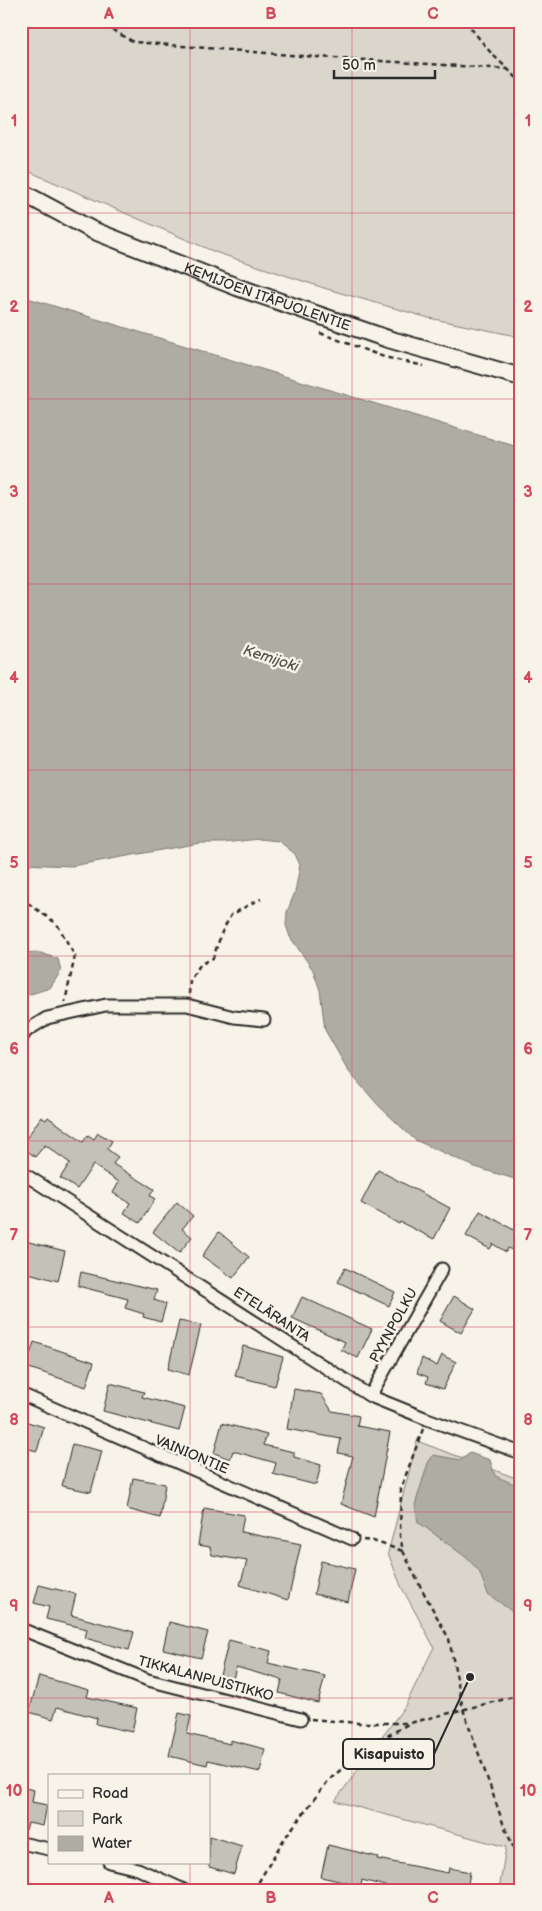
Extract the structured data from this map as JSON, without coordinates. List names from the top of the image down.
{
  "streets": {
    "main road": ["KEMIJOEN ITÄPUOLENTIE"],
    "street": [
      "ETELÄRANTA",
      "PYYNPOLKU",
      "VAINIONTIE",
      "TIKKALANPUISTIKKO"
    ]
  },
  "crossings": [
    ["ETELÄRANTA", "PYYNPOLKU"]
  ],
  "water": ["Kemijoki"],
  "places": ["Kisapuisto"],
  "legend": ["Road", "Park", "Water"],
  "scale_bar": "50 m",
  "grid": {
    "columns": ["A", "B", "C"],
    "rows": [
      "1",
      "2",
      "3",
      "4",
      "5",
      "6",
      "7",
      "8",
      "9",
      "10"
    ]
  }
}
